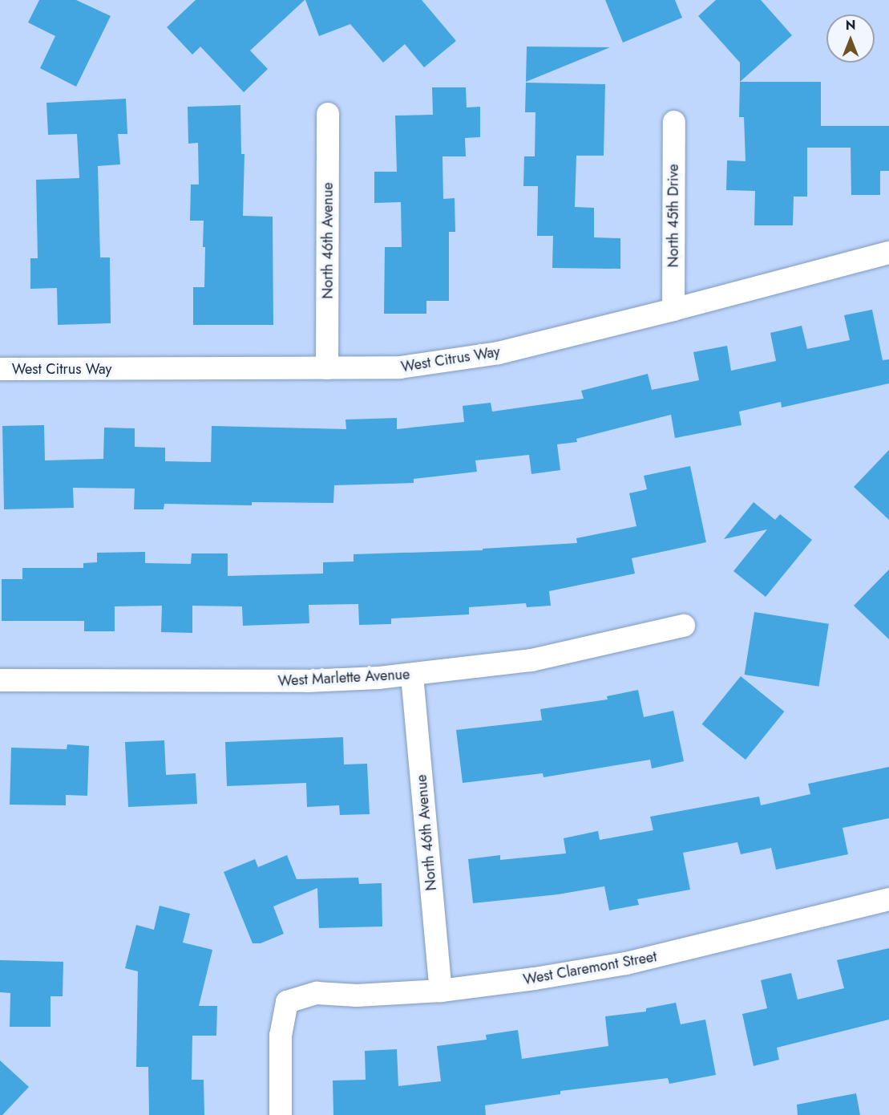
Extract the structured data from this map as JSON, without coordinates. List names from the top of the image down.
{
  "streets": {
    "street": [
      "North 45th Drive",
      "North 46th Avenue",
      "West Citrus Way",
      "West Marlette Avenue",
      "West Claremont Street"
    ]
  },
  "crossings": [
    ["North 45th Drive", "West Citrus Way"],
    ["North 46th Avenue", "West Citrus Way"],
    ["North 46th Avenue", "West Marlette Avenue"],
    ["North 46th Avenue", "West Claremont Street"]
  ],
  "north": "top"
}
